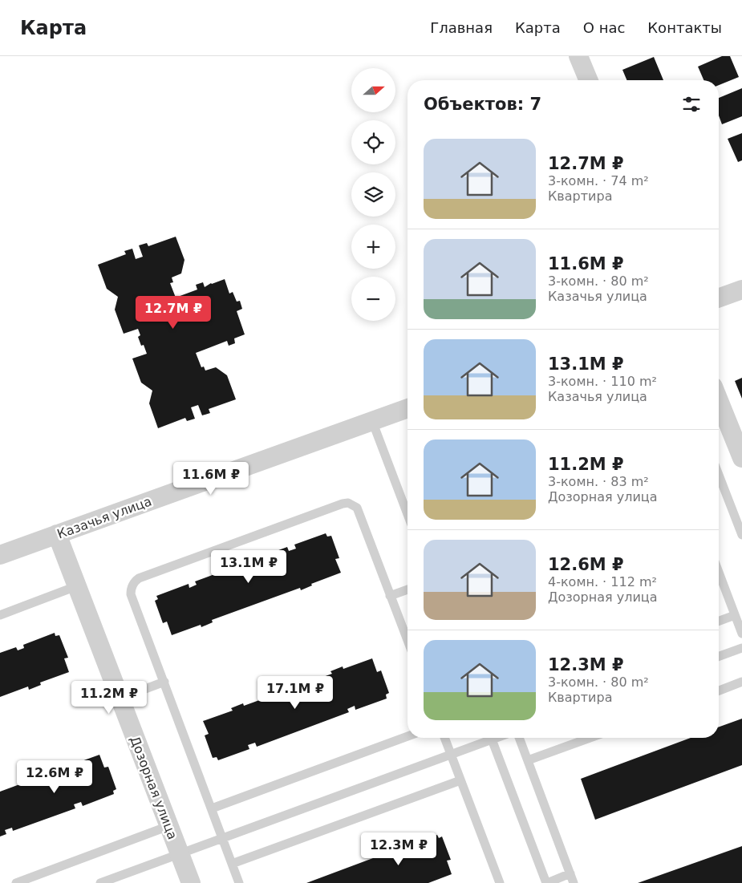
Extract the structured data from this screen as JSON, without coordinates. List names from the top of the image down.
{
  "streets": {
    "street": ["Казачья улица", "Дозорная улица"]
  },
  "crossings": [
    ["Казачья улица", "Дозорная улица"]
  ],
  "north": "right",
  "page": {
    "header": "Карта",
    "nav": [
      "Главная",
      "Карта",
      "О нас",
      "Контакты"
    ],
    "map_buttons": ["+", "−"],
    "heading": "Объектов: 7",
    "list": [
      {
        "name": "12.7M ₽",
        "note": "3-комн. · 74 m² · Квартира"
      },
      {
        "name": "11.6M ₽",
        "note": "3-комн. · 80 m² · Казачья улица"
      },
      {
        "name": "13.1M ₽",
        "note": "3-комн. · 110 m² · Казачья улица"
      },
      {
        "name": "11.2M ₽",
        "note": "3-комн. · 83 m² · Дозорная улица"
      },
      {
        "name": "12.6M ₽",
        "note": "4-комн. · 112 m² · Дозорная улица"
      },
      {
        "name": "12.3M ₽",
        "note": "3-комн. · 80 m² · Квартира"
      }
    ],
    "price": [
      "12.7M ₽",
      "11.6M ₽",
      "13.1M ₽",
      "17.1M ₽",
      "11.2M ₽",
      "12.6M ₽",
      "12.3M ₽"
    ]
  }
}
